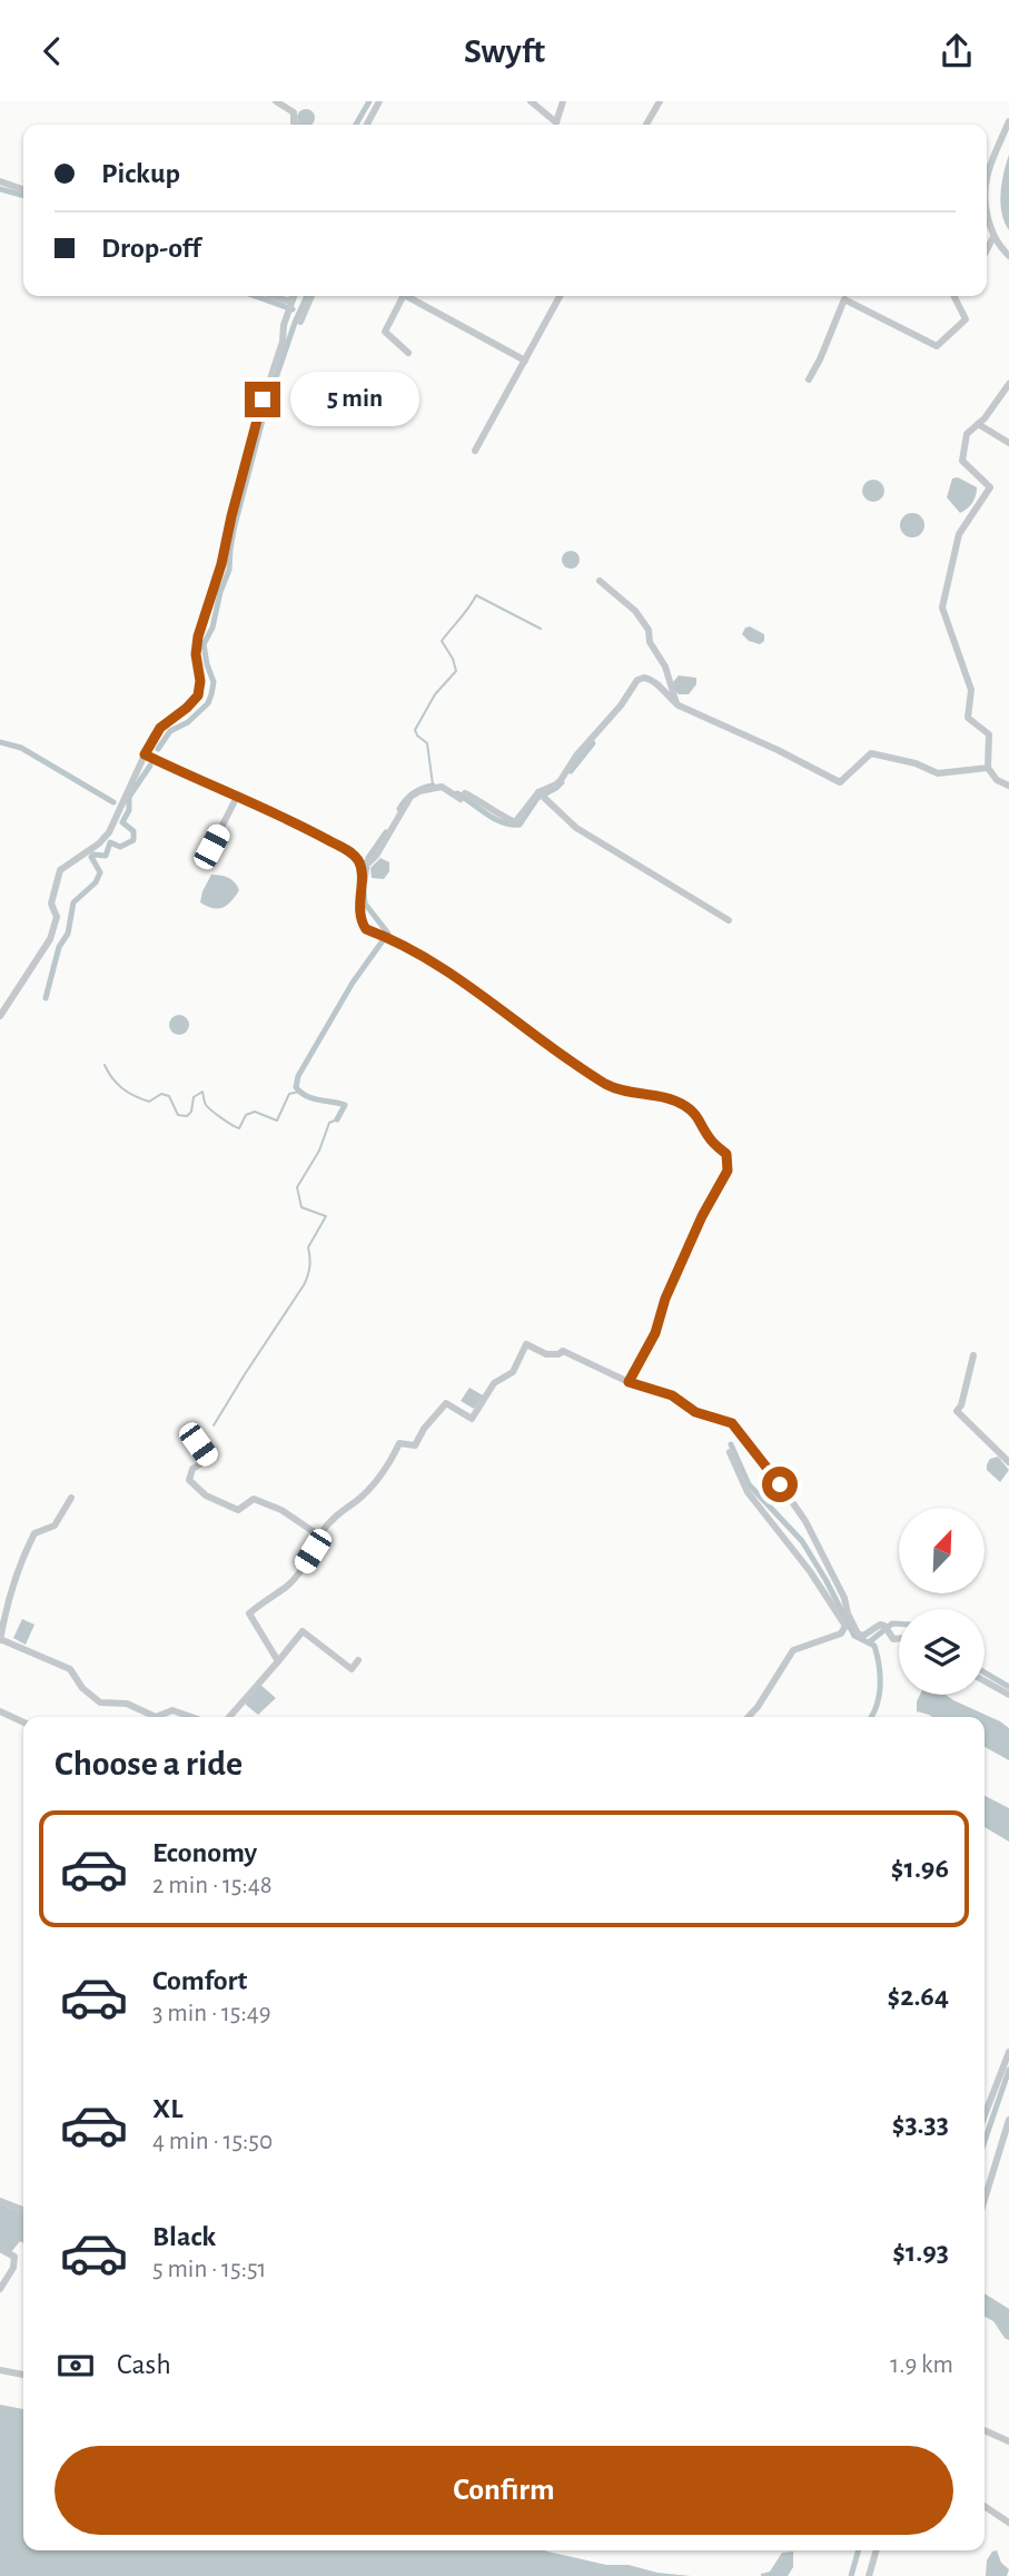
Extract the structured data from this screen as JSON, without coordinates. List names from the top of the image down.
{
  "north": "top right",
  "page": {
    "header": "Swyft",
    "banner": ["Pickup", "Drop-off"],
    "bubble": "5 min",
    "heading": "Choose a ride",
    "list": [
      {
        "name": "Economy",
        "note": "2 min · 15:48",
        "value": "$1.96"
      },
      {
        "name": "Comfort",
        "note": "3 min · 15:49",
        "value": "$2.64"
      },
      {
        "name": "XL",
        "note": "4 min · 15:50",
        "value": "$3.33"
      },
      {
        "name": "Black",
        "note": "5 min · 15:51",
        "value": "$1.93"
      }
    ],
    "pay": ["Cash", "1.9 km"],
    "buttons": "Confirm"
  }
}
